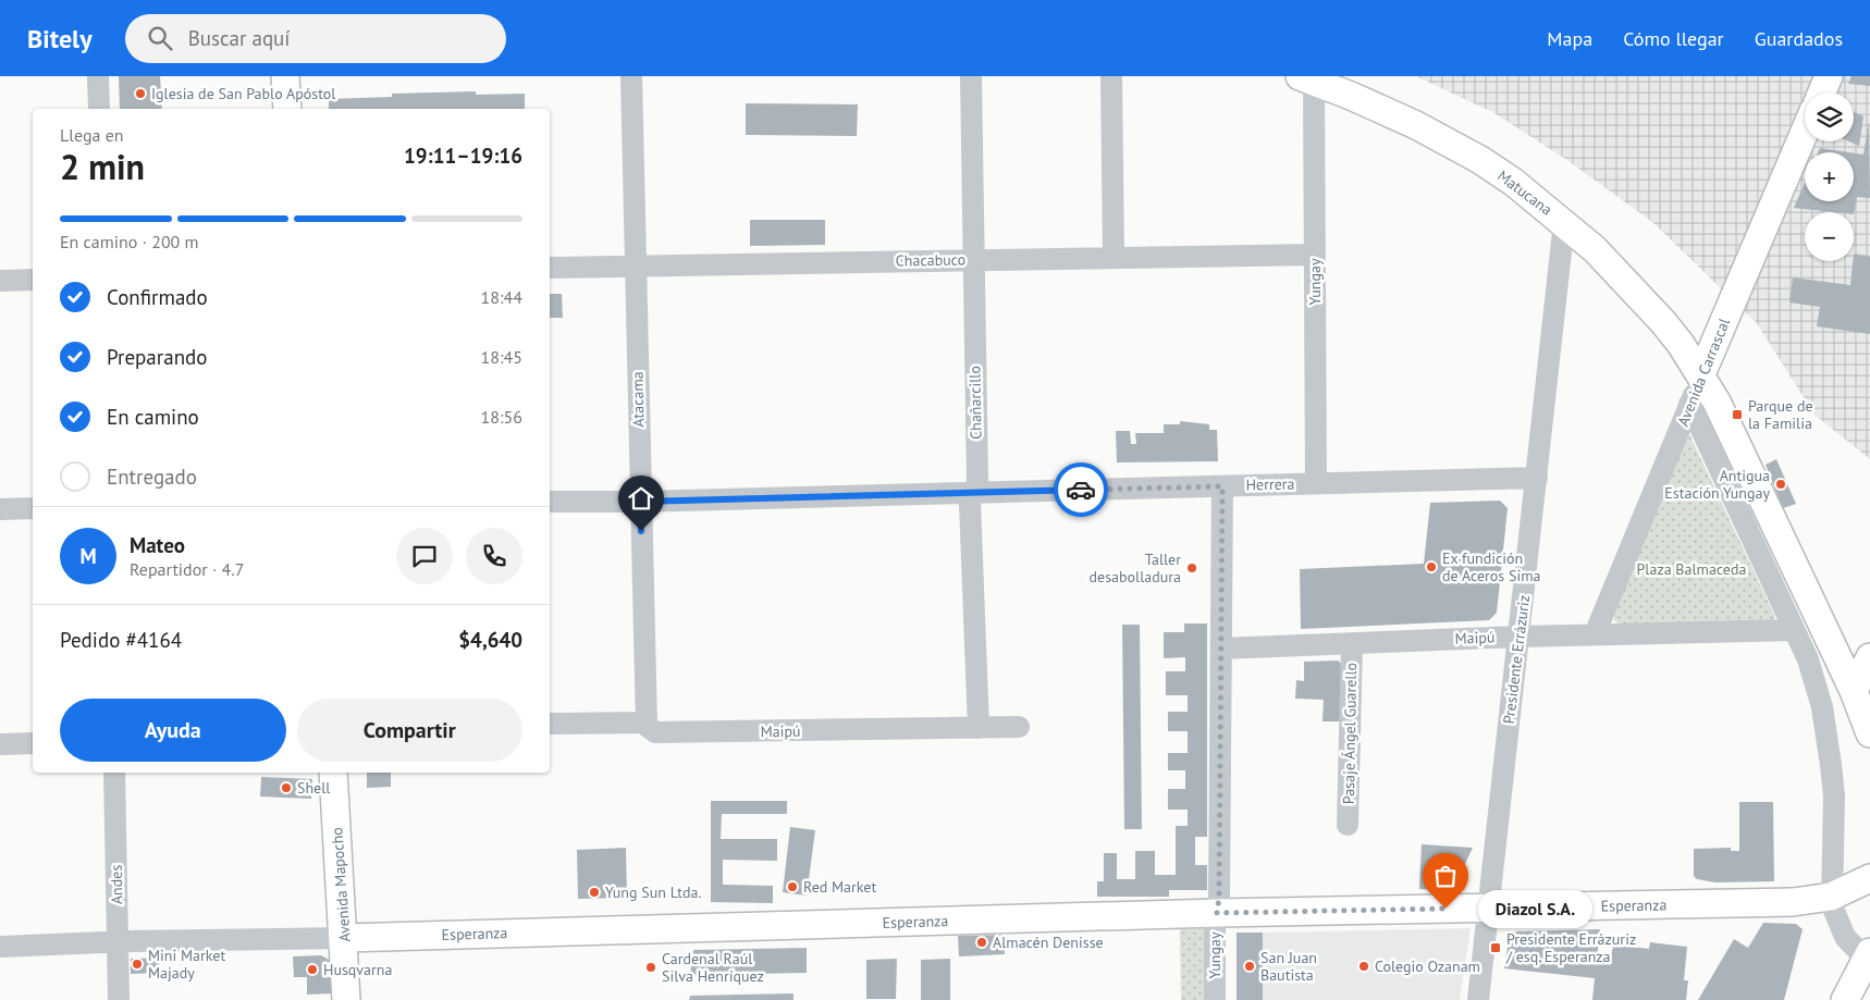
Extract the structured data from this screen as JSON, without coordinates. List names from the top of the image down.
{
  "streets": {
    "main road": [
      "Matucana",
      "Avenida Carrascal",
      "Avenida Mapocho",
      "Esperanza"
    ],
    "street": [
      "Chacabuco",
      "Yungay",
      "Atacama",
      "Chañarcillo",
      "Herrera",
      "Maipú",
      "Presidente Errázuriz",
      "Pasaje Ángel Guarello",
      "Andes"
    ]
  },
  "crossings": [
    ["Matucana", "Yungay"],
    ["Matucana", "Avenida Carrascal"],
    ["Matucana", "Presidente Errázuriz"],
    ["Chacabuco", "Yungay"],
    ["Chacabuco", "Atacama"],
    ["Chacabuco", "Chañarcillo"],
    ["Yungay", "Herrera"],
    ["Yungay", "Maipú"],
    ["Yungay", "Esperanza"],
    ["Avenida Carrascal", "Maipú"],
    ["Atacama", "Herrera"],
    ["Atacama", "Maipú"],
    ["Chañarcillo", "Herrera"],
    ["Chañarcillo", "Maipú"],
    ["Herrera", "Presidente Errázuriz"],
    ["Maipú", "Presidente Errázuriz"],
    ["Maipú", "Pasaje Ángel Guarello"],
    ["Presidente Errázuriz", "Esperanza"],
    ["Andes", "Esperanza"],
    ["Avenida Mapocho", "Esperanza"]
  ],
  "parks": ["Plaza Balmaceda"],
  "places": {
    "other": [
      "Iglesia de San Pablo Apóstol",
      "Antigua Estación Yungay",
      "Ex fundición de Aceros Sima",
      "Taller desabolladura",
      "Shell",
      "Red Market",
      "Yung Sun Ltda.",
      "Diazol S.A.",
      "Almacén Denisse",
      "Mini Market Majady",
      "San Juan Bautista",
      "Colegio Ozanam",
      "Cardenal Raúl Silva Henríquez",
      "Husqvarna"
    ],
    "transit": ["Parque de la Familia", "Presidente Errázuriz / esq. Esperanza"]
  },
  "page": {
    "header": "Bitely",
    "search": "Buscar aquí",
    "nav": ["Mapa", "Cómo llegar", "Guardados"],
    "map_buttons": ["+", "−"],
    "heading": ["2 min", "Llega en", "19:11–19:16"],
    "panel": [
      "Mateo",
      "Repartidor · 4.7",
      "Pedido #4164",
      "$4,640"
    ],
    "bar": "En camino · 200 m",
    "list": [
      ["Confirmado", "18:44"],
      ["Preparando", "18:45"],
      ["En camino", "18:56"],
      "Entregado"
    ],
    "round": "M",
    "buttons": ["Ayuda", "Compartir"],
    "bubble": "Diazol S.A."
  }
}
